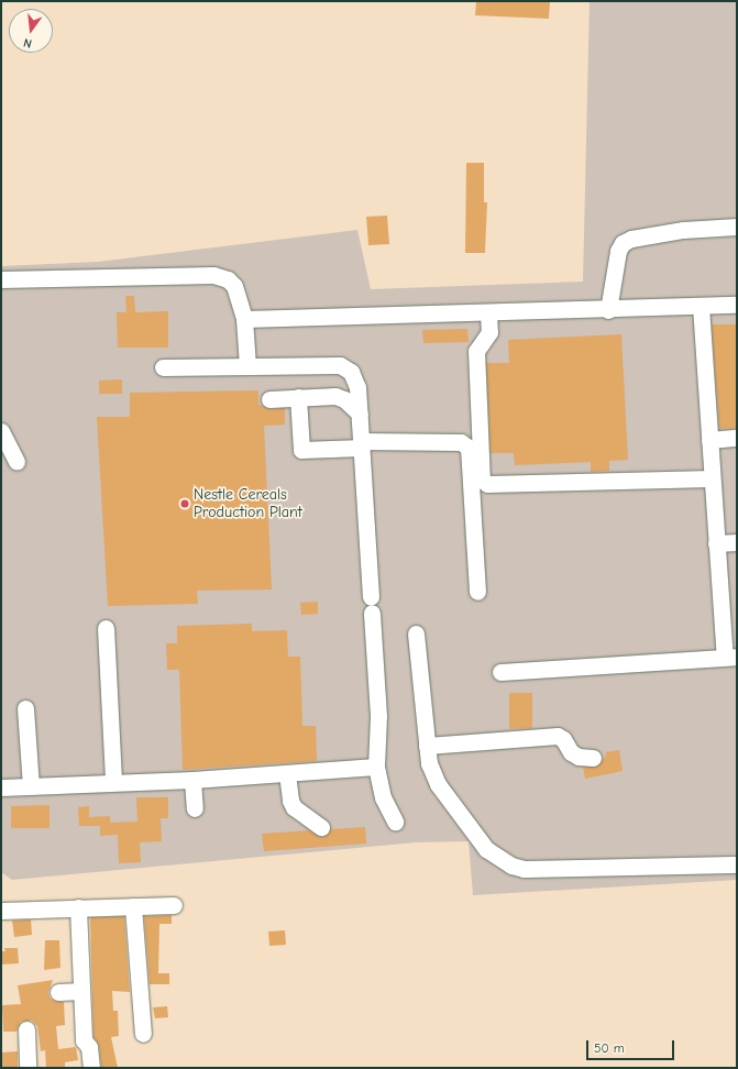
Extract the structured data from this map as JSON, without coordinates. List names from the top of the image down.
{
  "places": ["Nestle Cereals Production Plant"],
  "scale_bar": "50 m",
  "north": "bottom"
}
